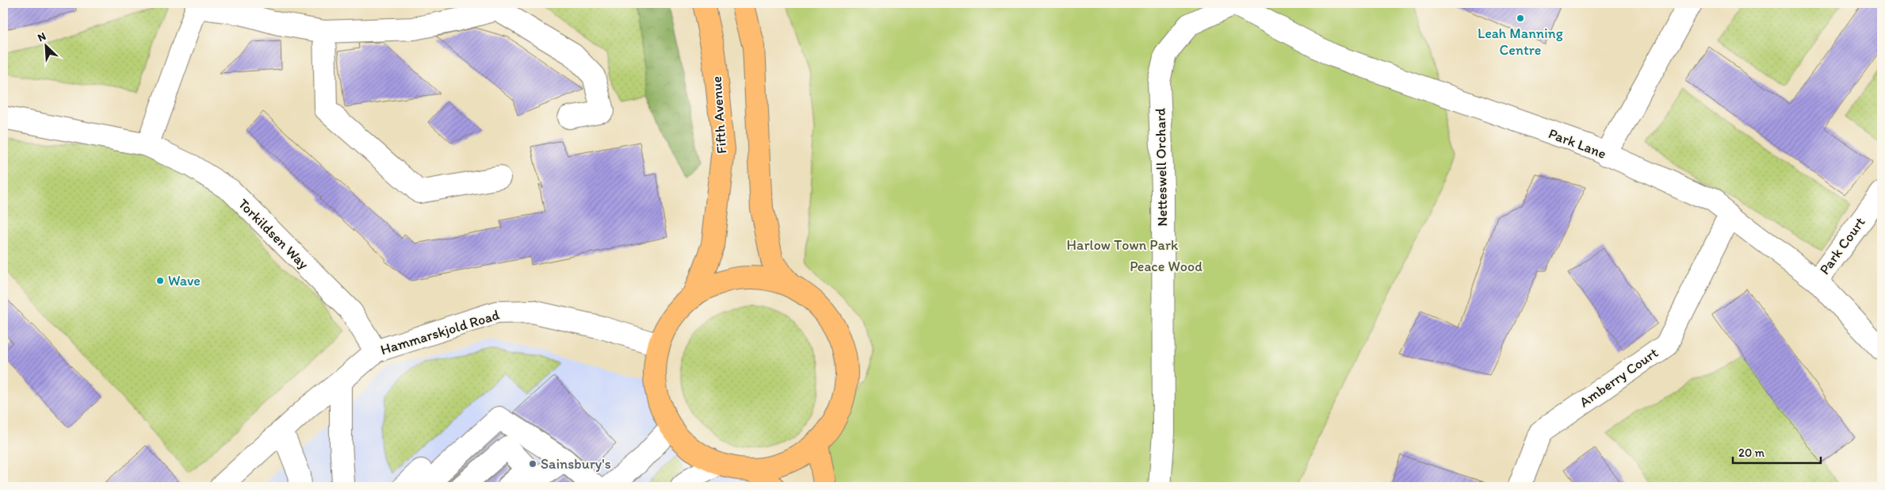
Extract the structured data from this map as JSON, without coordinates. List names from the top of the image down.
{
  "streets": {
    "main road": ["Fifth Avenue"],
    "street": [
      "Park Lane",
      "Netteswell Orchard",
      "Torkildsen Way",
      "Park Court",
      "Hammarskjold Road",
      "Amberry Court"
    ]
  },
  "crossings": [
    ["Park Lane", "Netteswell Orchard"],
    ["Park Lane", "Park Court"],
    ["Park Lane", "Amberry Court"],
    ["Torkildsen Way", "Hammarskjold Road"]
  ],
  "parks": ["Harlow Town Park", "Peace Wood"],
  "places": ["Leah Manning Centre", "Wave", "Sainsbury's"],
  "scale_bar": "20 m",
  "north": "top left"
}
